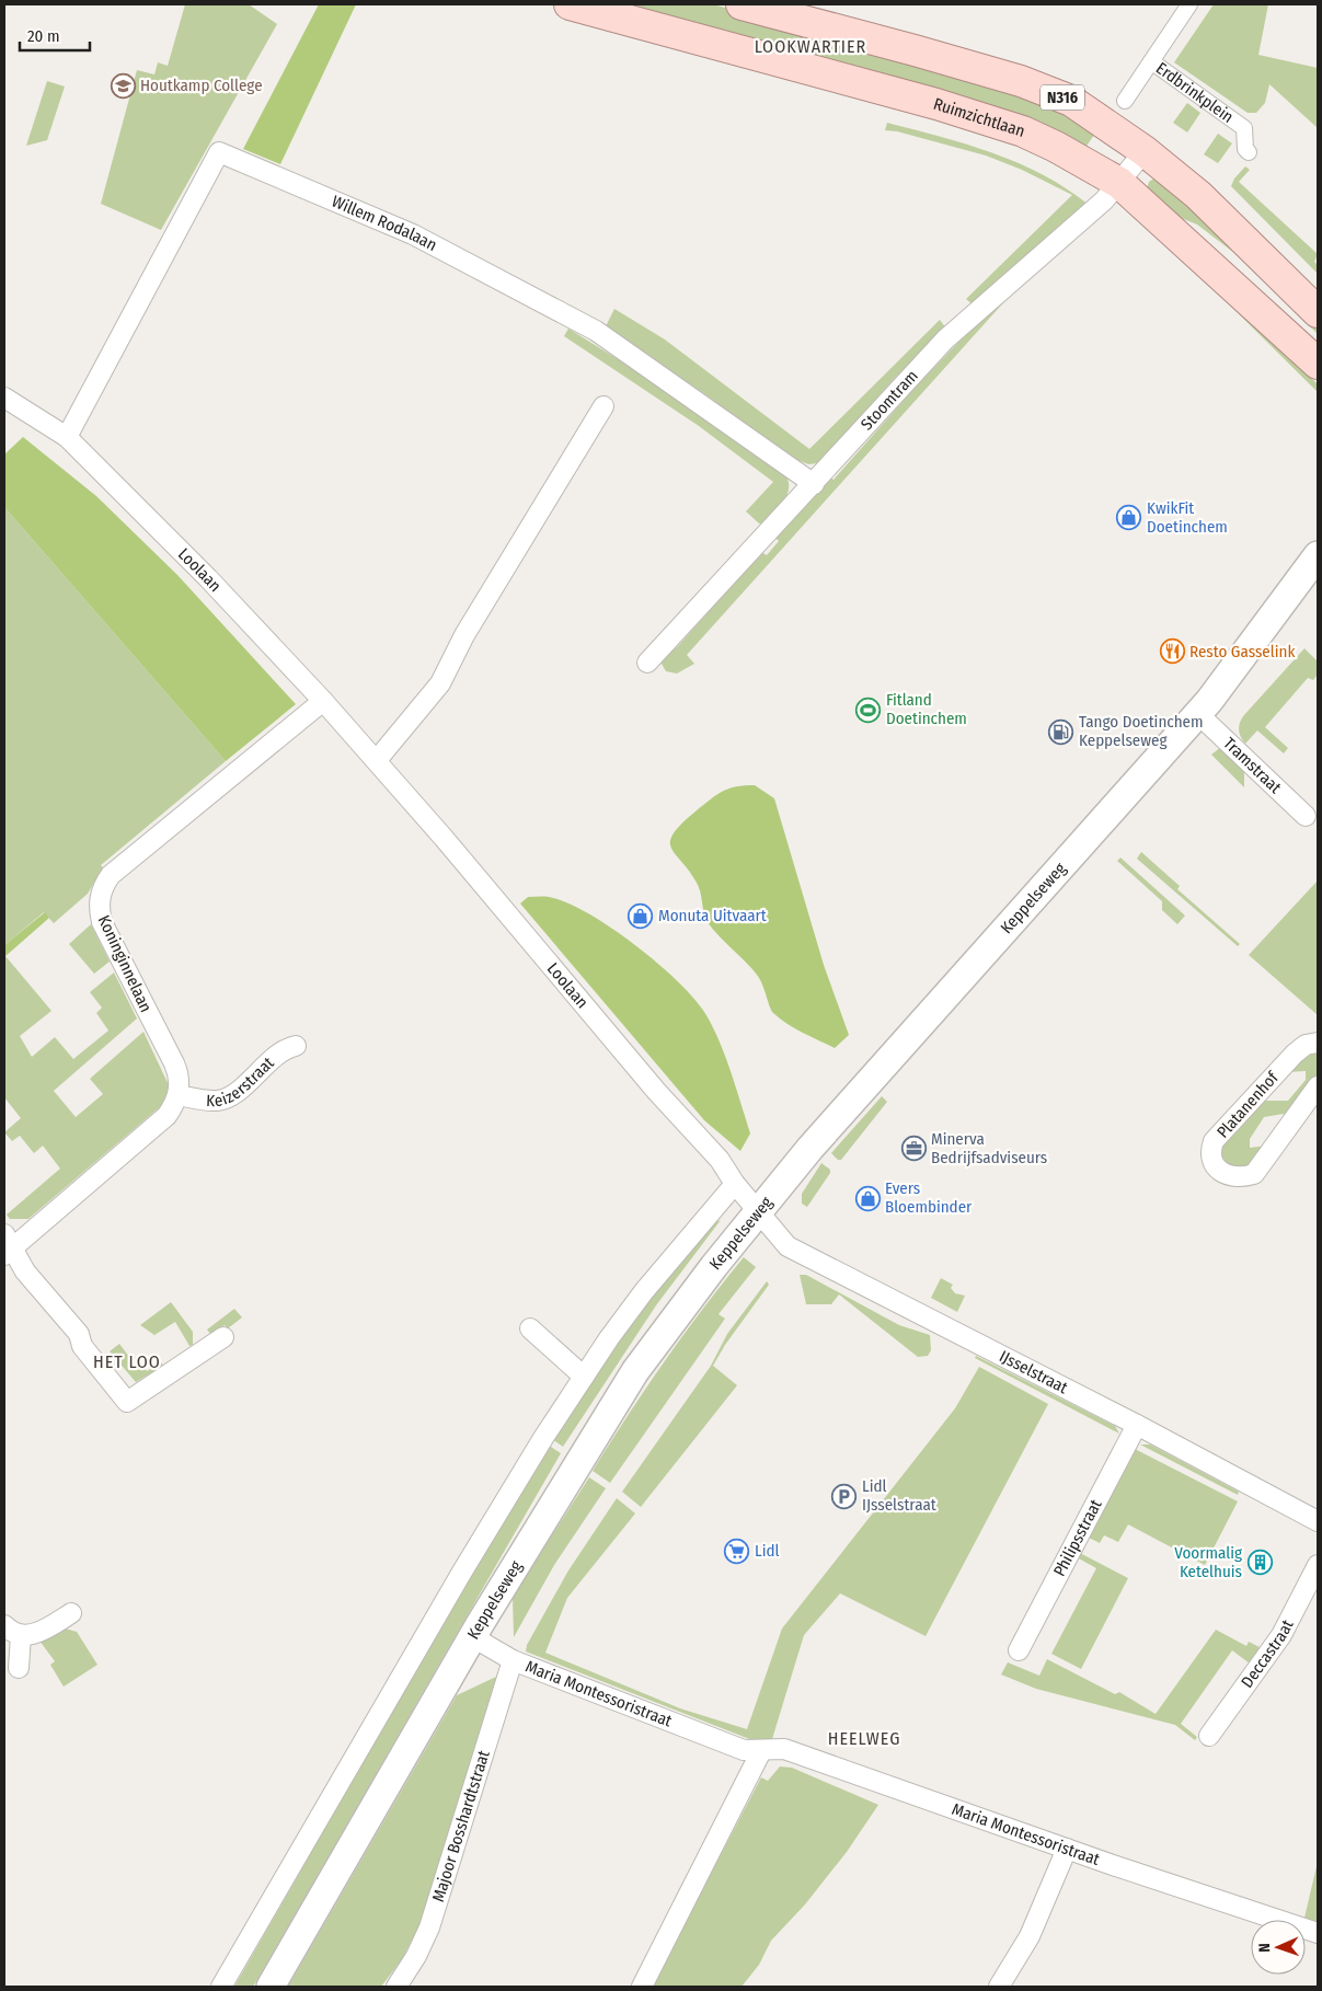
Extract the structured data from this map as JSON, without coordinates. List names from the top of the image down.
{
  "streets": {
    "main road": ["N316", "Ruimzichtlaan", "Keppelseweg"],
    "street": [
      "Erdbrinkplein",
      "Willem Rodalaan",
      "Stoomtram",
      "Loolaan",
      "Tramstraat",
      "Koninginnelaan",
      "Keizerstraat",
      "Platanenhof",
      "IJsselstraat",
      "Philipsstraat",
      "Deccastraat",
      "Maria Montessoristraat",
      "Majoor Bosshardtstraat"
    ]
  },
  "crossings": [
    ["N316", "Stoomtram"],
    ["Ruimzichtlaan", "Stoomtram"],
    ["Willem Rodalaan", "Stoomtram"],
    ["Willem Rodalaan", "Loolaan"],
    ["Loolaan", "Keppelseweg"],
    ["Loolaan", "Koninginnelaan"],
    ["Loolaan", "IJsselstraat"],
    ["Tramstraat", "Keppelseweg"],
    ["Keppelseweg", "IJsselstraat"],
    ["Keppelseweg", "Maria Montessoristraat"],
    ["Koninginnelaan", "Keizerstraat"],
    ["IJsselstraat", "Philipsstraat"],
    ["Maria Montessoristraat", "Majoor Bosshardtstraat"]
  ],
  "districts": ["LOOKWARTIER", "HET LOO", "HEELWEG"],
  "places": {
    "school or university": ["Houtkamp College"],
    "shop": ["KwikFit Doetinchem", "Monuta Uitvaart", "Evers Bloembinder"],
    "restaurant": ["Resto Gasselink"],
    "sports": ["Fitland Doetinchem"],
    "fuel station": ["Tango Doetinchem Keppelseweg"],
    "office": ["Minerva Bedrijfsadviseurs"],
    "parking": ["Lidl IJsselstraat"],
    "supermarket": ["Lidl"],
    "building": ["Voormalig Ketelhuis"]
  },
  "scale_bar": "20 m",
  "north": "left"
}
